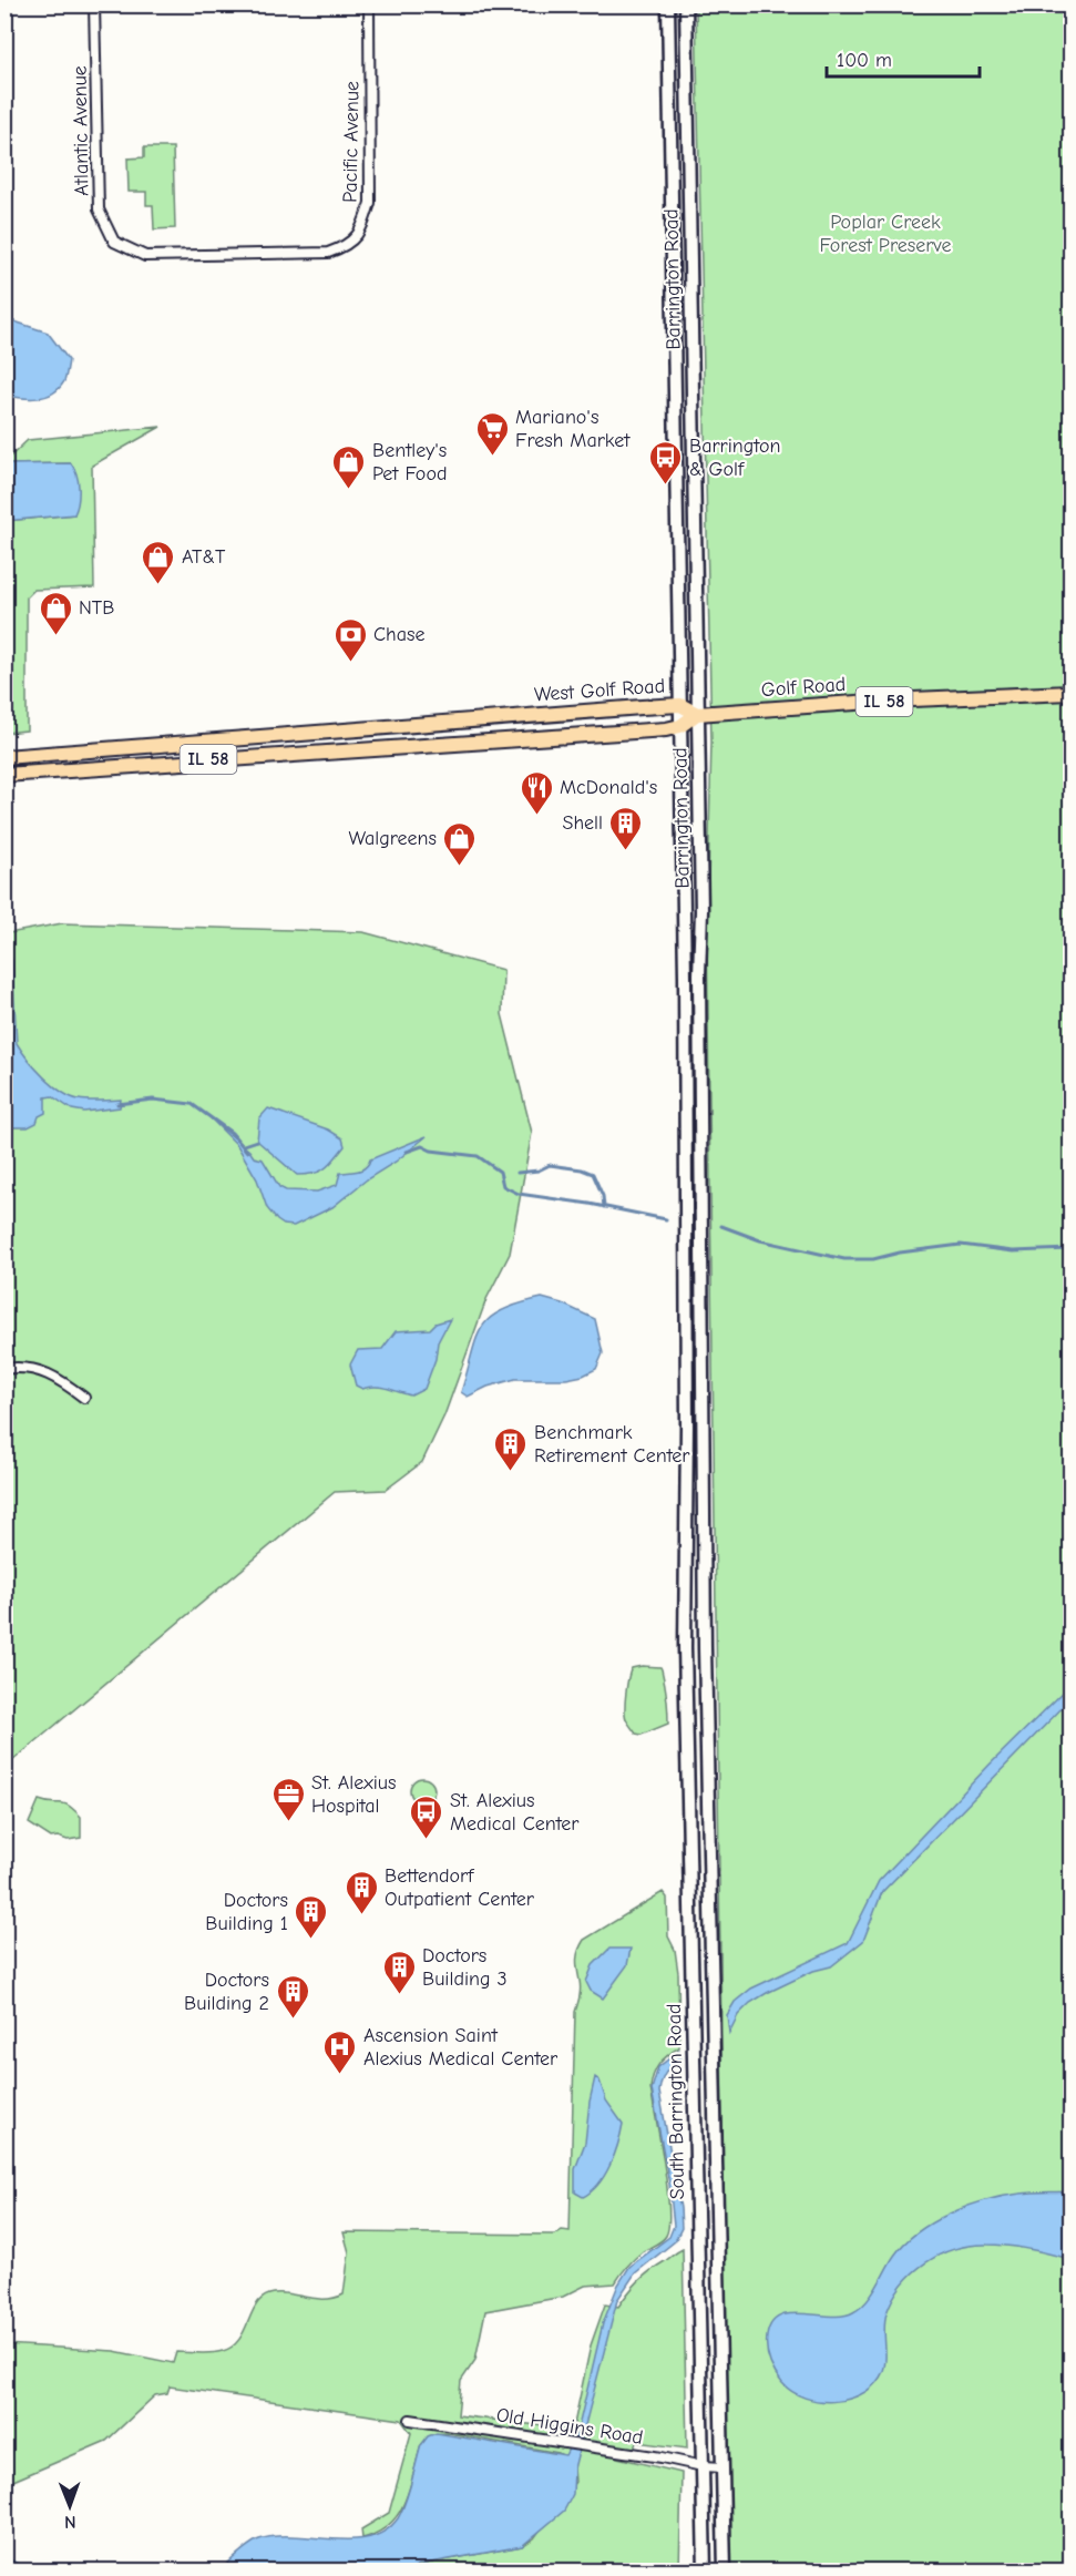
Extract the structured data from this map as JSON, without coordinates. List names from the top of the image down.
{
  "streets": {
    "main road": [
      "Barrington Road",
      "Golf Road",
      "West Golf Road",
      "IL 58",
      "South Barrington Road"
    ],
    "street": ["Atlantic Avenue", "Pacific Avenue", "Old Higgins Road"]
  },
  "crossings": [
    ["Atlantic Avenue", "Pacific Avenue"],
    ["Barrington Road", "Golf Road"],
    ["Barrington Road", "West Golf Road"],
    ["Barrington Road", "IL 58"],
    ["Barrington Road", "South Barrington Road"],
    ["Golf Road", "West Golf Road"],
    ["Golf Road", "IL 58"],
    ["West Golf Road", "IL 58"],
    ["South Barrington Road", "Old Higgins Road"]
  ],
  "parks": ["Poplar Creek Forest Preserve"],
  "places": {
    "supermarket": ["Mariano's Fresh Market"],
    "bus stop": ["Barrington & Golf", "St. Alexius Medical Center"],
    "shop": [
      "Bentley's Pet Food",
      "AT&T",
      "NTB",
      "Walgreens"
    ],
    "bank": ["Chase"],
    "restaurant": ["McDonald's"],
    "building": [
      "Shell",
      "Benchmark Retirement Center",
      "Bettendorf Outpatient Center",
      "Doctors Building 1",
      "Doctors Building 3",
      "Doctors Building 2"
    ],
    "office": ["St. Alexius Hospital"],
    "hospital": ["Ascension Saint Alexius Medical Center"]
  },
  "scale_bar": "100 m",
  "north": "bottom"
}
